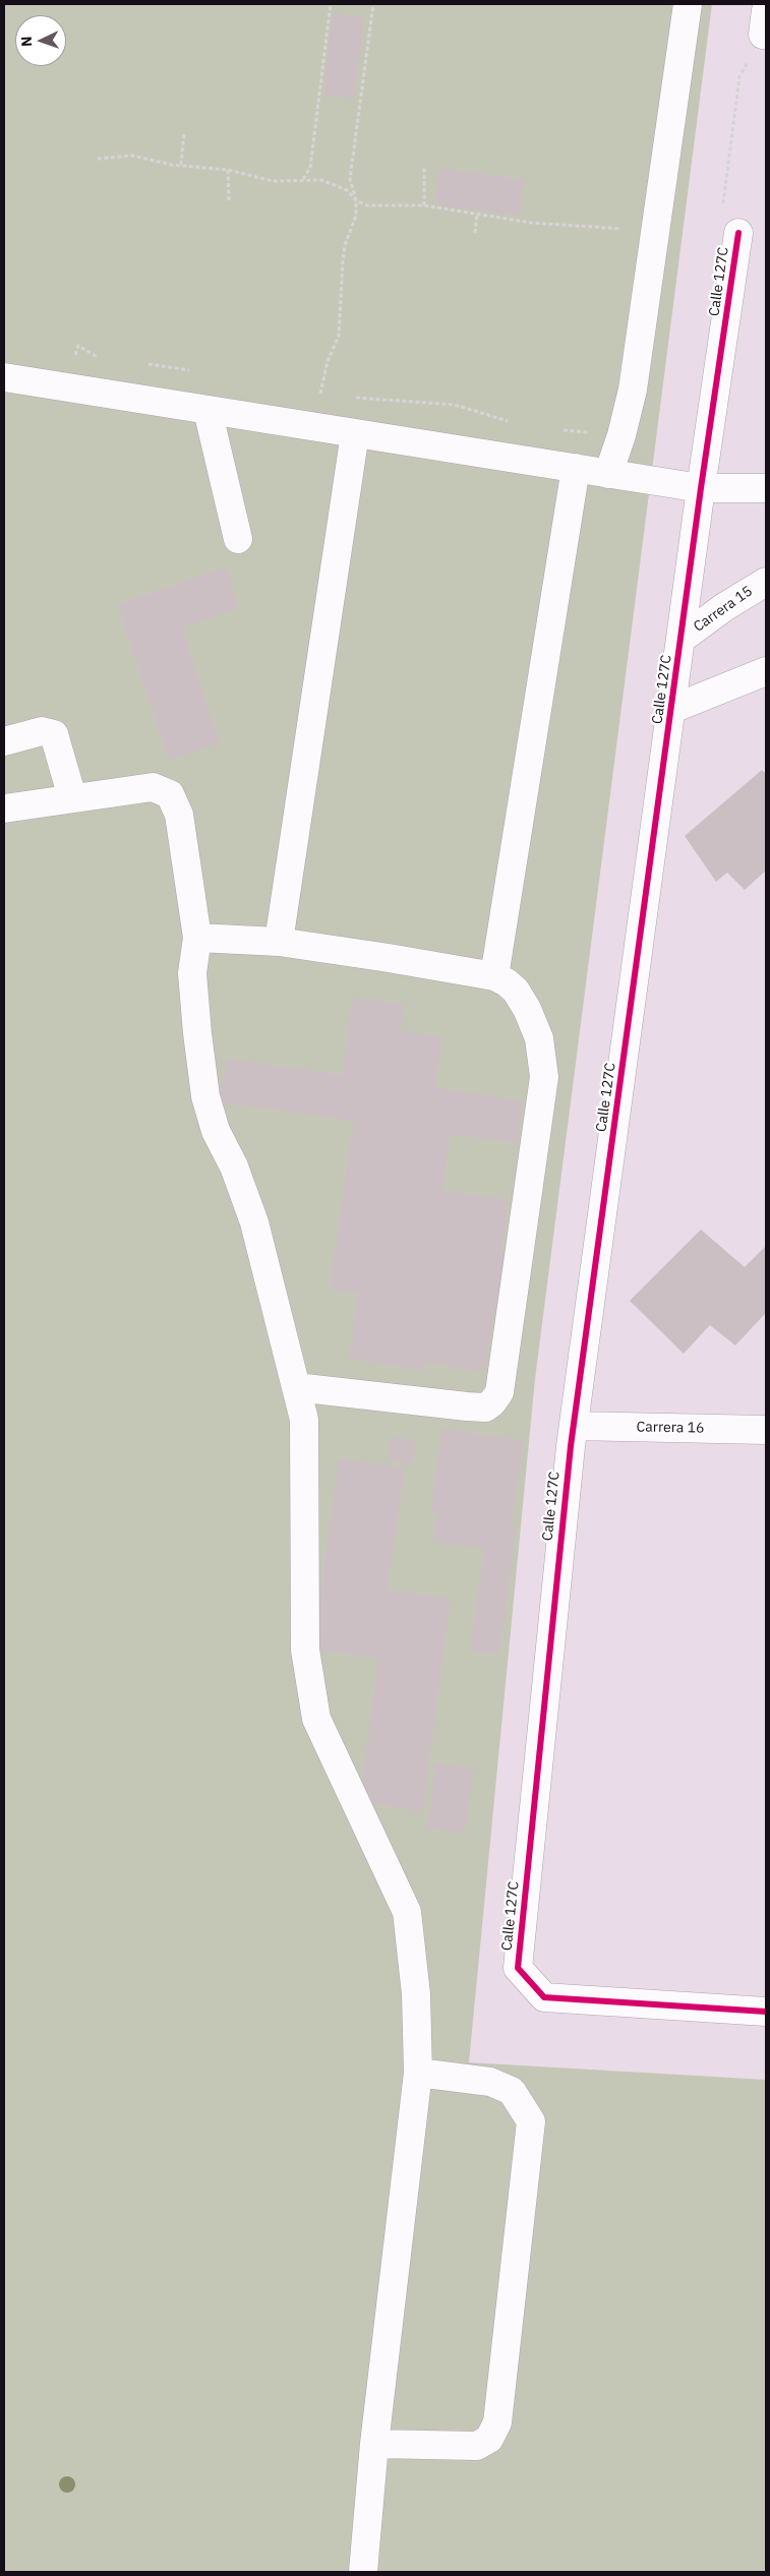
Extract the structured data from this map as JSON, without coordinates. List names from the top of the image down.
{
  "streets": {
    "street": ["Calle 127C", "Carrera 15", "Carrera 16"]
  },
  "crossings": [
    ["Calle 127C", "Carrera 15"],
    ["Calle 127C", "Carrera 16"]
  ],
  "north": "left"
}
